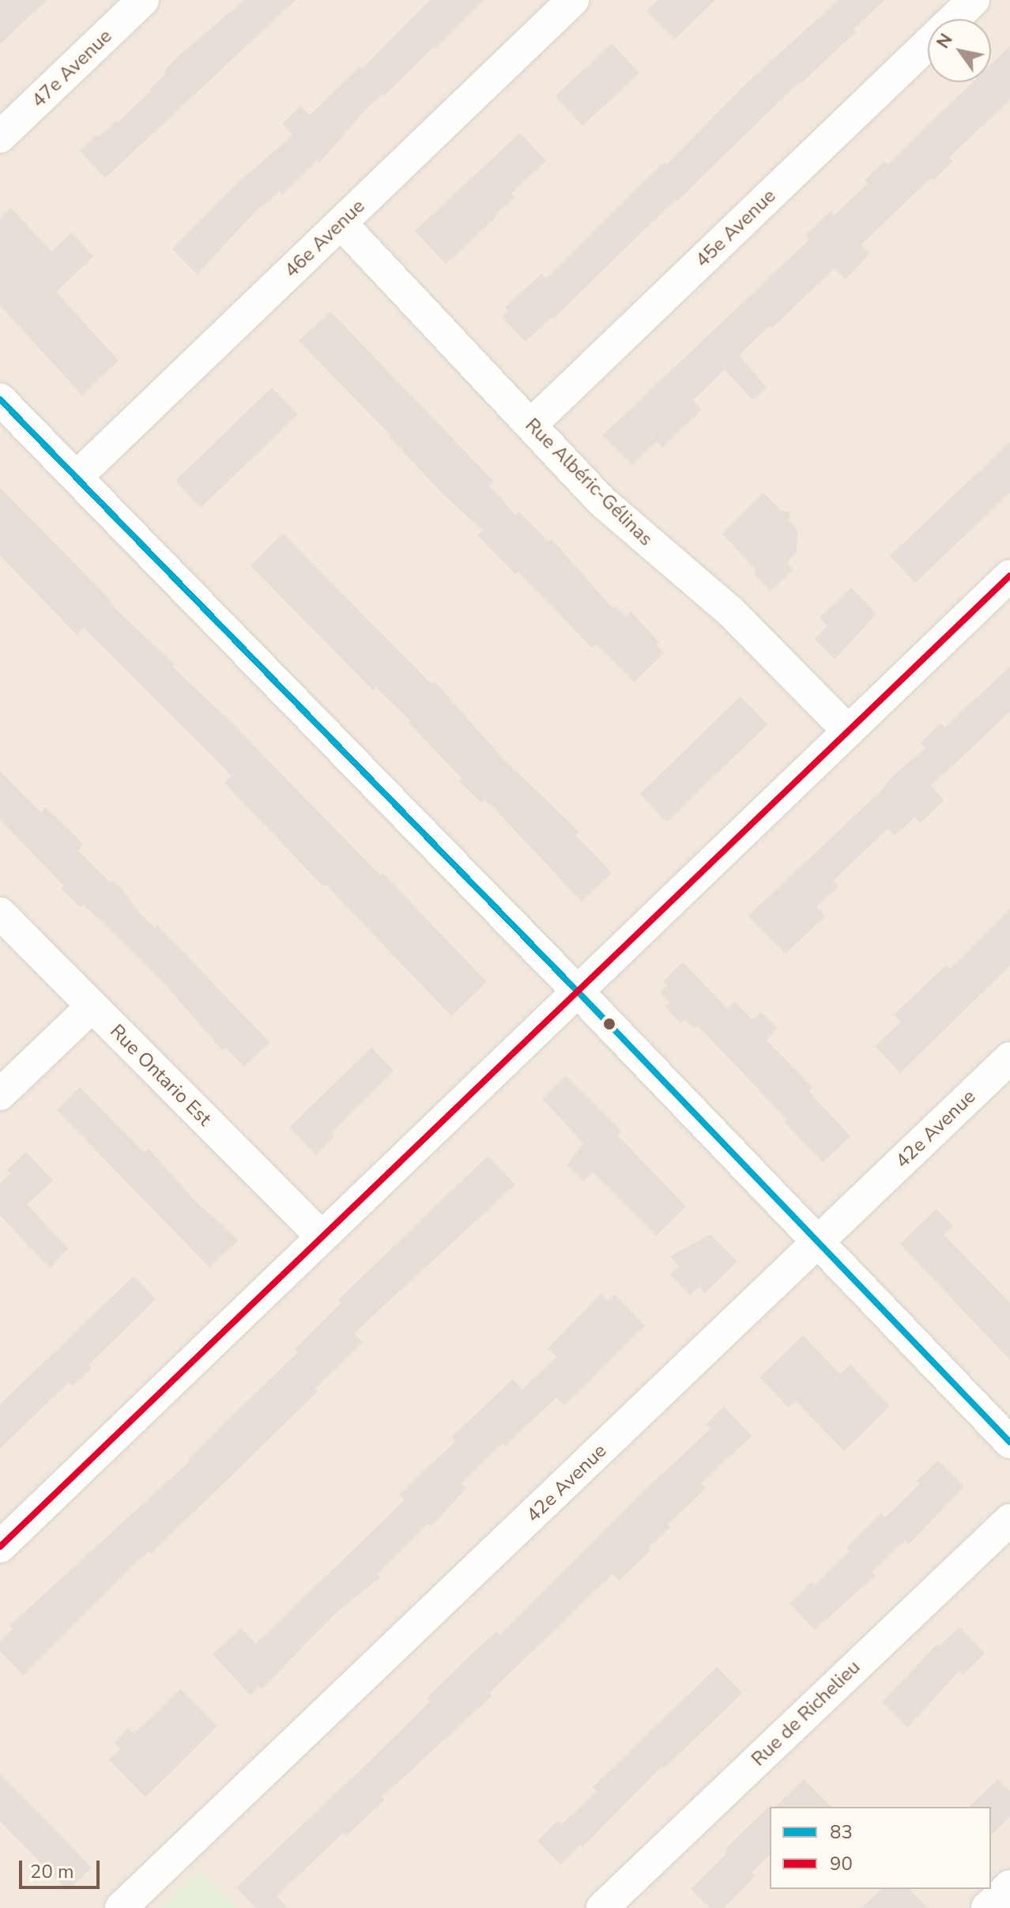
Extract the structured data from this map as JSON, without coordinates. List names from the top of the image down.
{
  "streets": {
    "street": [
      "47e Avenue",
      "45e Avenue",
      "46e Avenue",
      "Rue Albéric-Gélinas",
      "Rue Ontario Est",
      "42e Avenue",
      "Rue de Richelieu"
    ]
  },
  "crossings": [
    ["45e Avenue", "Rue Albéric-Gélinas"],
    ["46e Avenue", "Rue Albéric-Gélinas"]
  ],
  "lines": ["transit line 83", "transit line 90"],
  "legend": ["83", "90"],
  "scale_bar": "20 m",
  "north": "top left"
}
